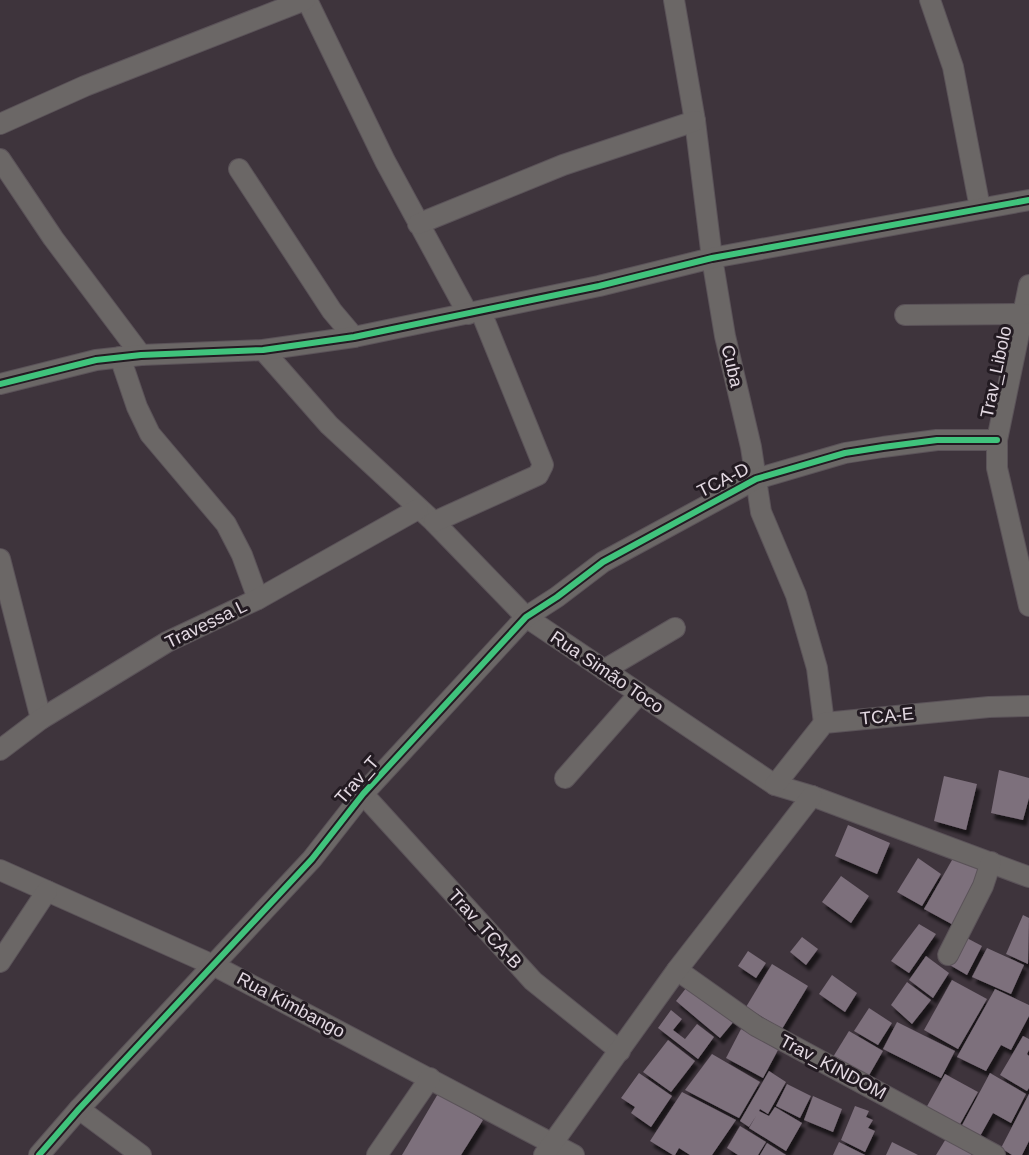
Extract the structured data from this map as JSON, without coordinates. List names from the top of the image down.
{
  "streets": {
    "street": [
      "Cuba",
      "Trav_Libolo",
      "TCA-D",
      "Travessa L",
      "Rua Simão Toco",
      "TCA-E",
      "Trav_T",
      "Trav_TCA-B",
      "Rua Kimbango",
      "Trav_KINDOM"
    ]
  },
  "crossings": [
    ["Cuba", "TCA-D"],
    ["Cuba", "TCA-E"],
    ["Trav_Libolo", "TCA-D"],
    ["TCA-D", "Rua Simão Toco"],
    ["TCA-D", "Trav_T"],
    ["Travessa L", "Rua Simão Toco"],
    ["Rua Simão Toco", "Trav_T"],
    ["Trav_T", "Trav_TCA-B"],
    ["Trav_T", "Rua Kimbango"]
  ]
}
